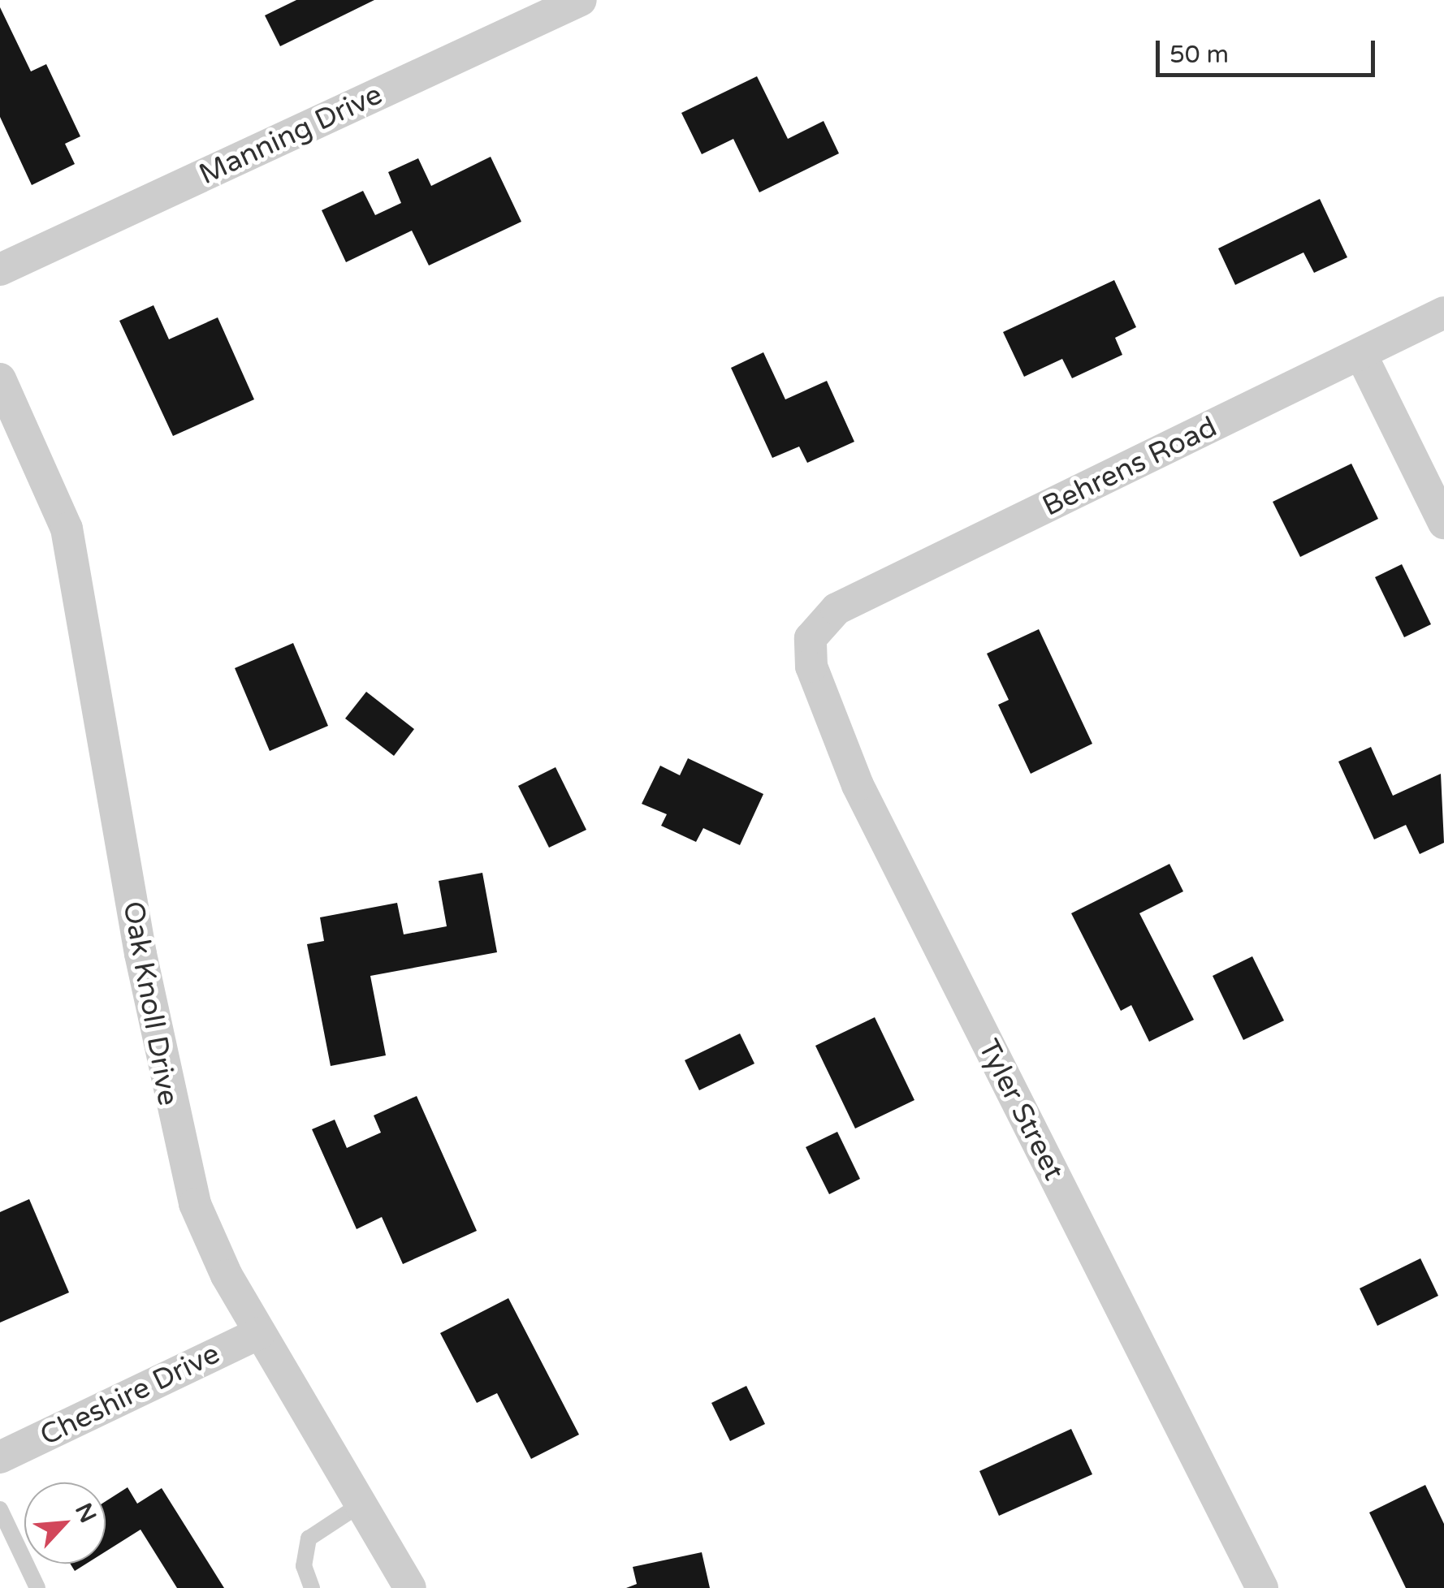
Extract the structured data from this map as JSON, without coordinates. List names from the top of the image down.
{
  "streets": {
    "street": [
      "Manning Drive",
      "Behrens Road",
      "Oak Knoll Drive",
      "Tyler Street",
      "Cheshire Drive"
    ]
  },
  "crossings": [
    ["Behrens Road", "Tyler Street"],
    ["Oak Knoll Drive", "Cheshire Drive"]
  ],
  "scale_bar": "50 m",
  "north": "top right"
}
